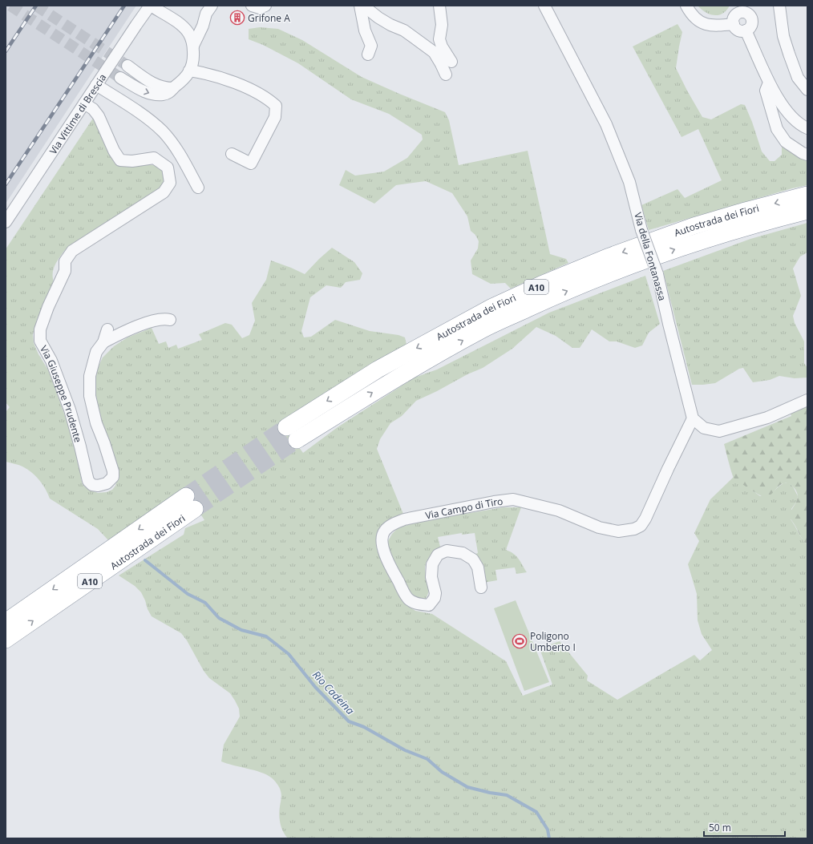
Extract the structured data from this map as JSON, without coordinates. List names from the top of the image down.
{
  "streets": {
    "highway": ["Autostrada dei Fiori", "A10"],
    "street": [
      "Via Vittime di Brescia",
      "Via della Fontanassa",
      "Via Giuseppe Prudente",
      "Via Campo di Tiro"
    ]
  },
  "crossings": [
    ["Via Vittime di Brescia", "Via Giuseppe Prudente"],
    ["Via della Fontanassa", "Via Campo di Tiro"]
  ],
  "water": ["Rio Cadeina"],
  "places": {
    "building": ["Grifone A"],
    "sports": ["Poligono Umberto I"]
  },
  "scale_bar": "50 m"
}
